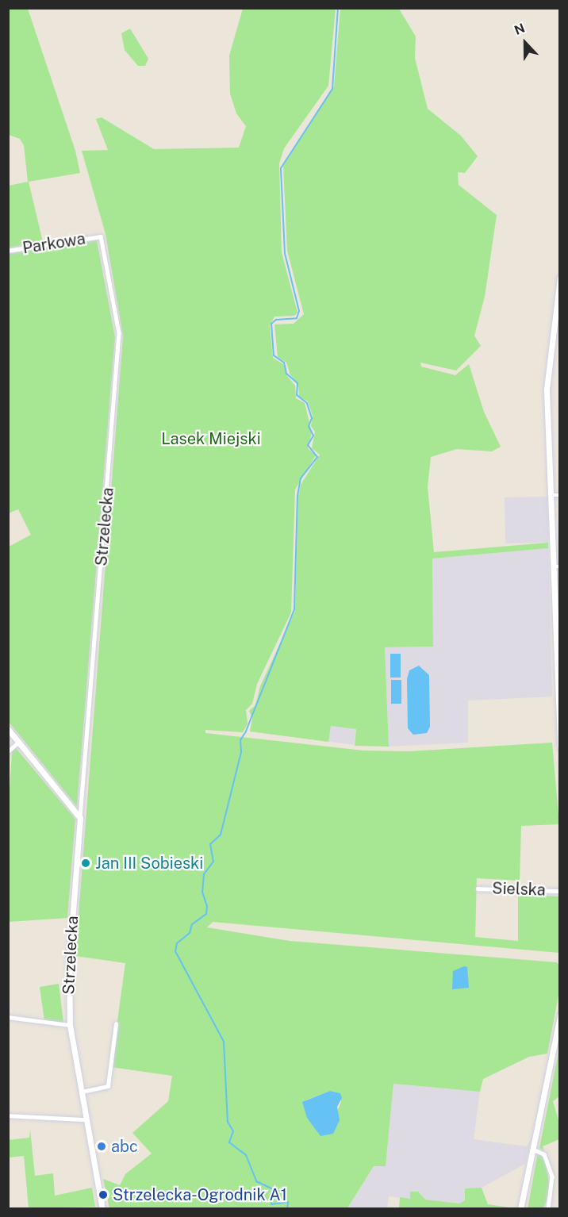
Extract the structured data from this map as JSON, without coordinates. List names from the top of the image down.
{
  "streets": {
    "street": ["Parkowa", "Strzelecka", "Sielska"]
  },
  "crossings": [
    ["Parkowa", "Strzelecka"]
  ],
  "parks": ["Lasek Miejski"],
  "places": ["Jan III Sobieski", "abc", "Strzelecka-Ogrodnik A1"],
  "north": "top"
}
